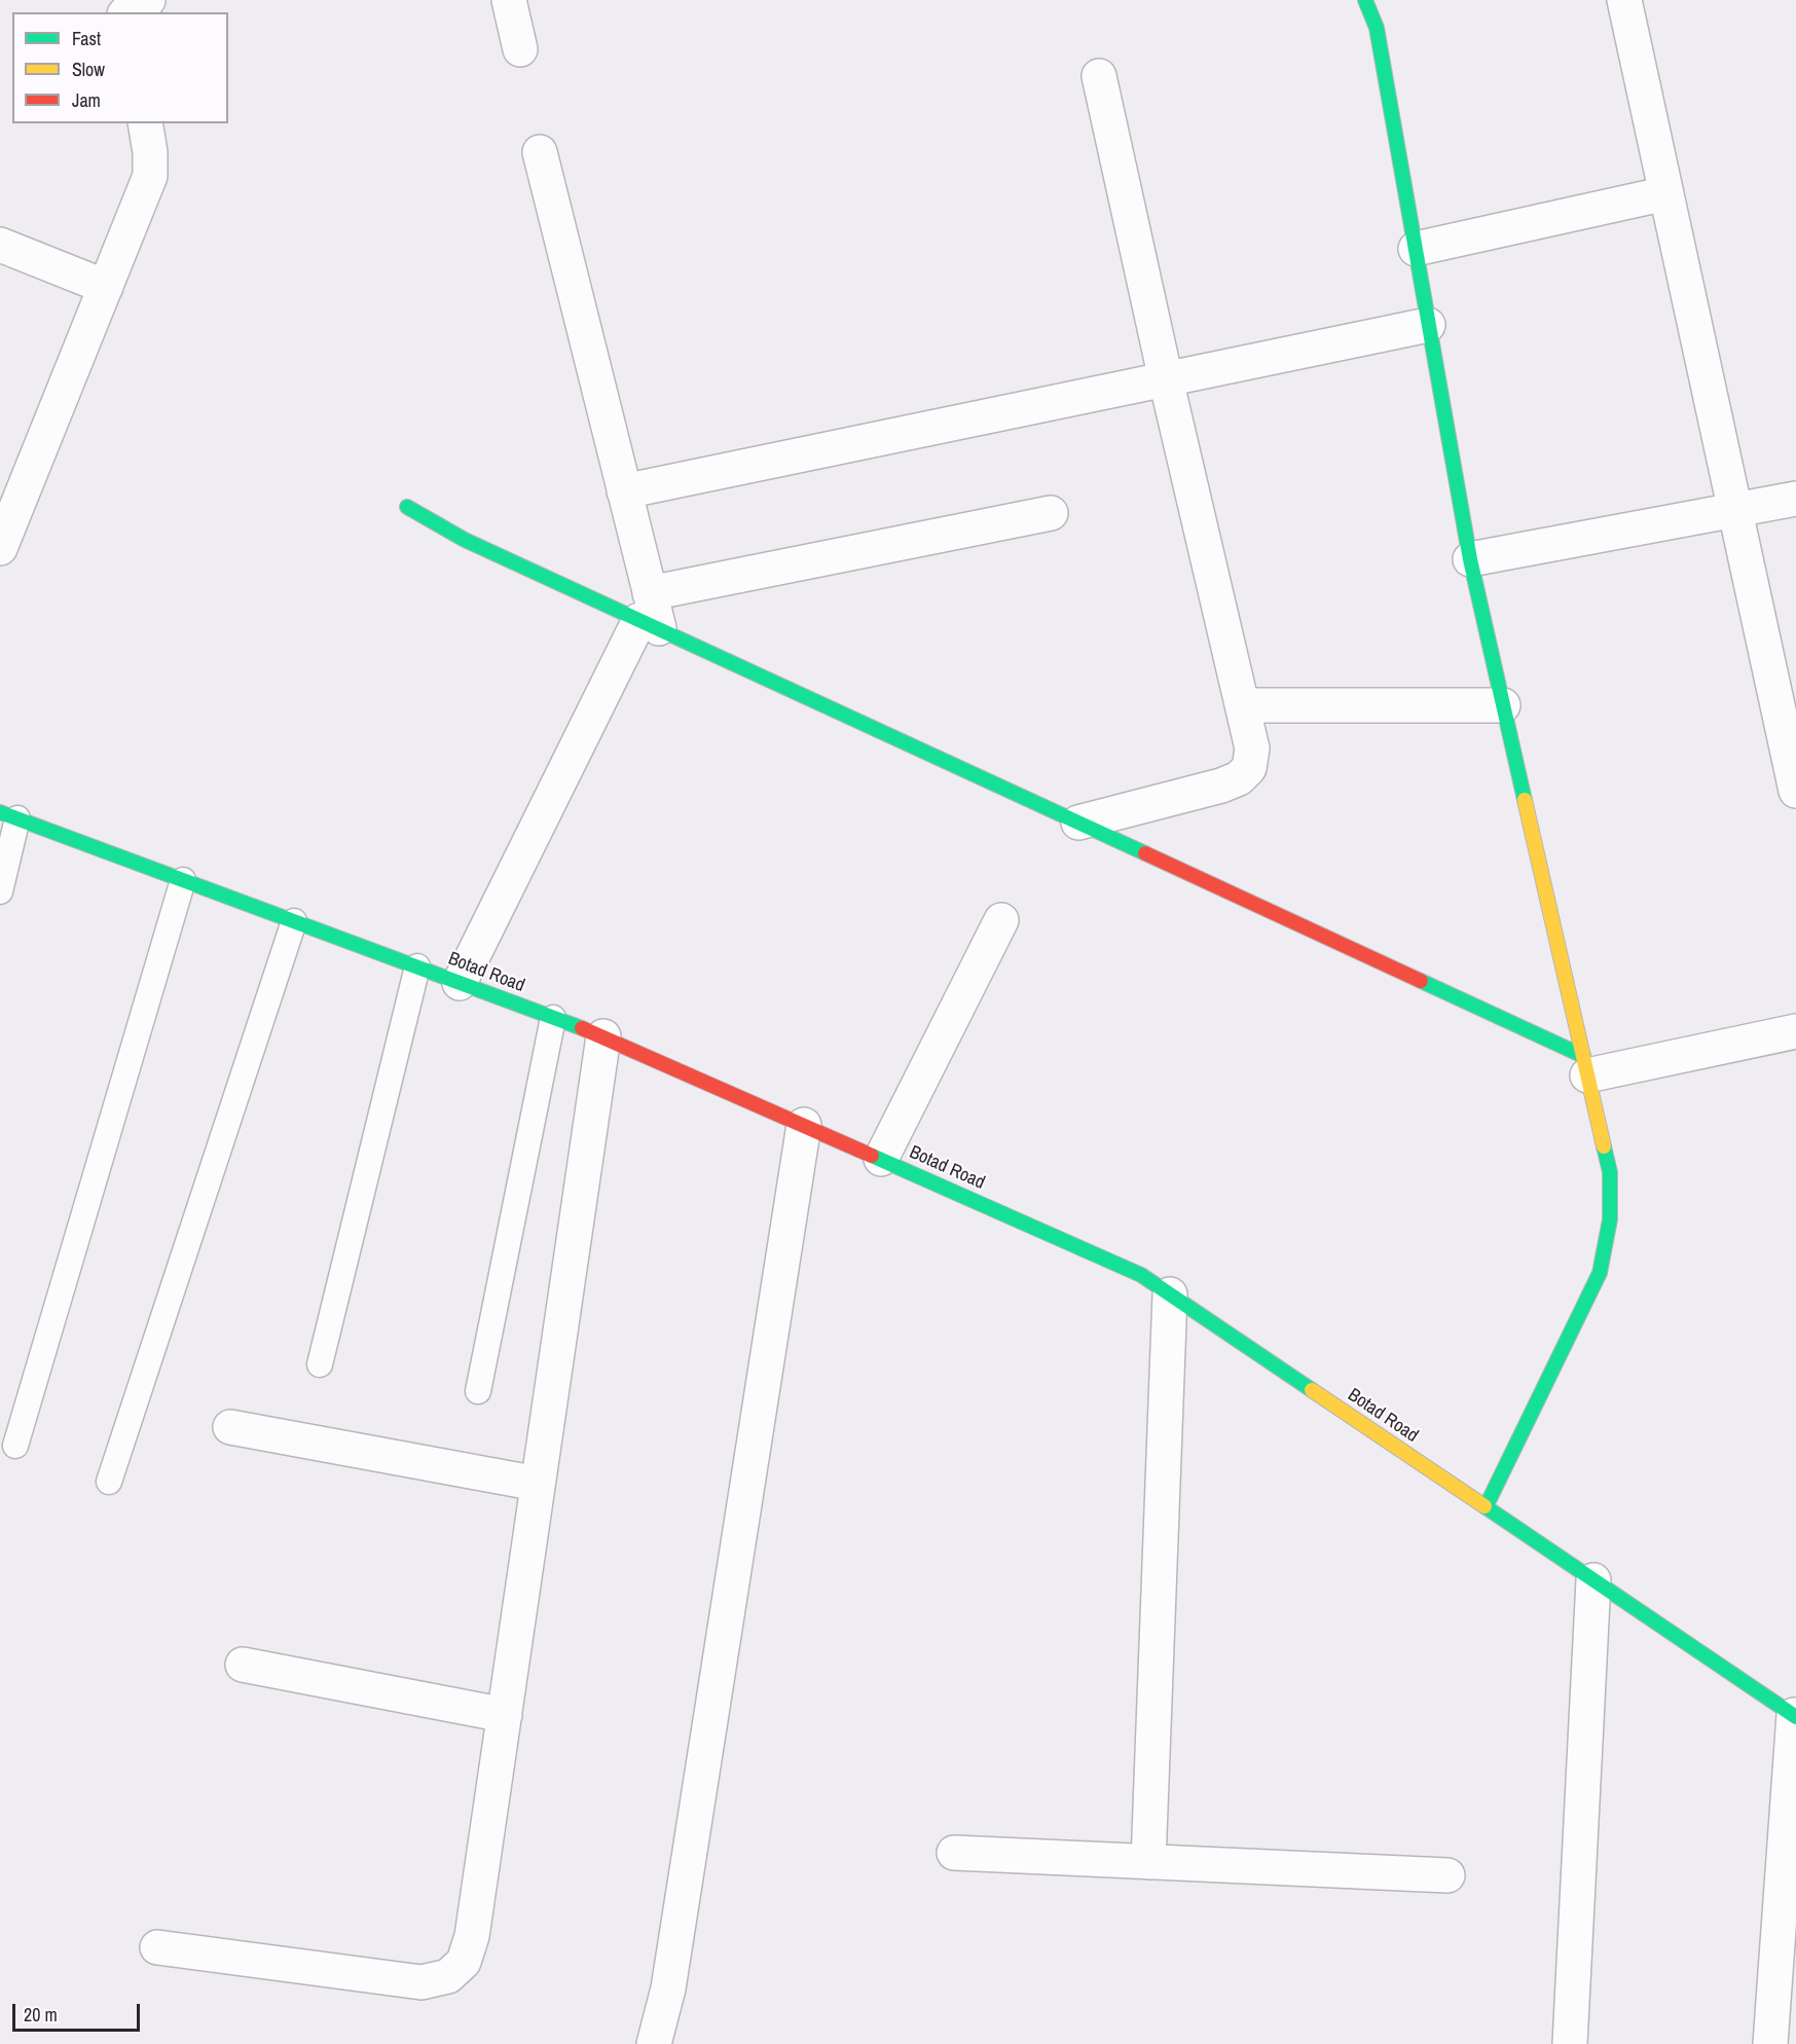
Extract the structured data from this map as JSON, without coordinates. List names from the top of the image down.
{
  "streets": {
    "street": ["Botad Road"]
  },
  "legend": ["Fast", "Slow", "Jam"],
  "scale_bar": "20 m"
}
